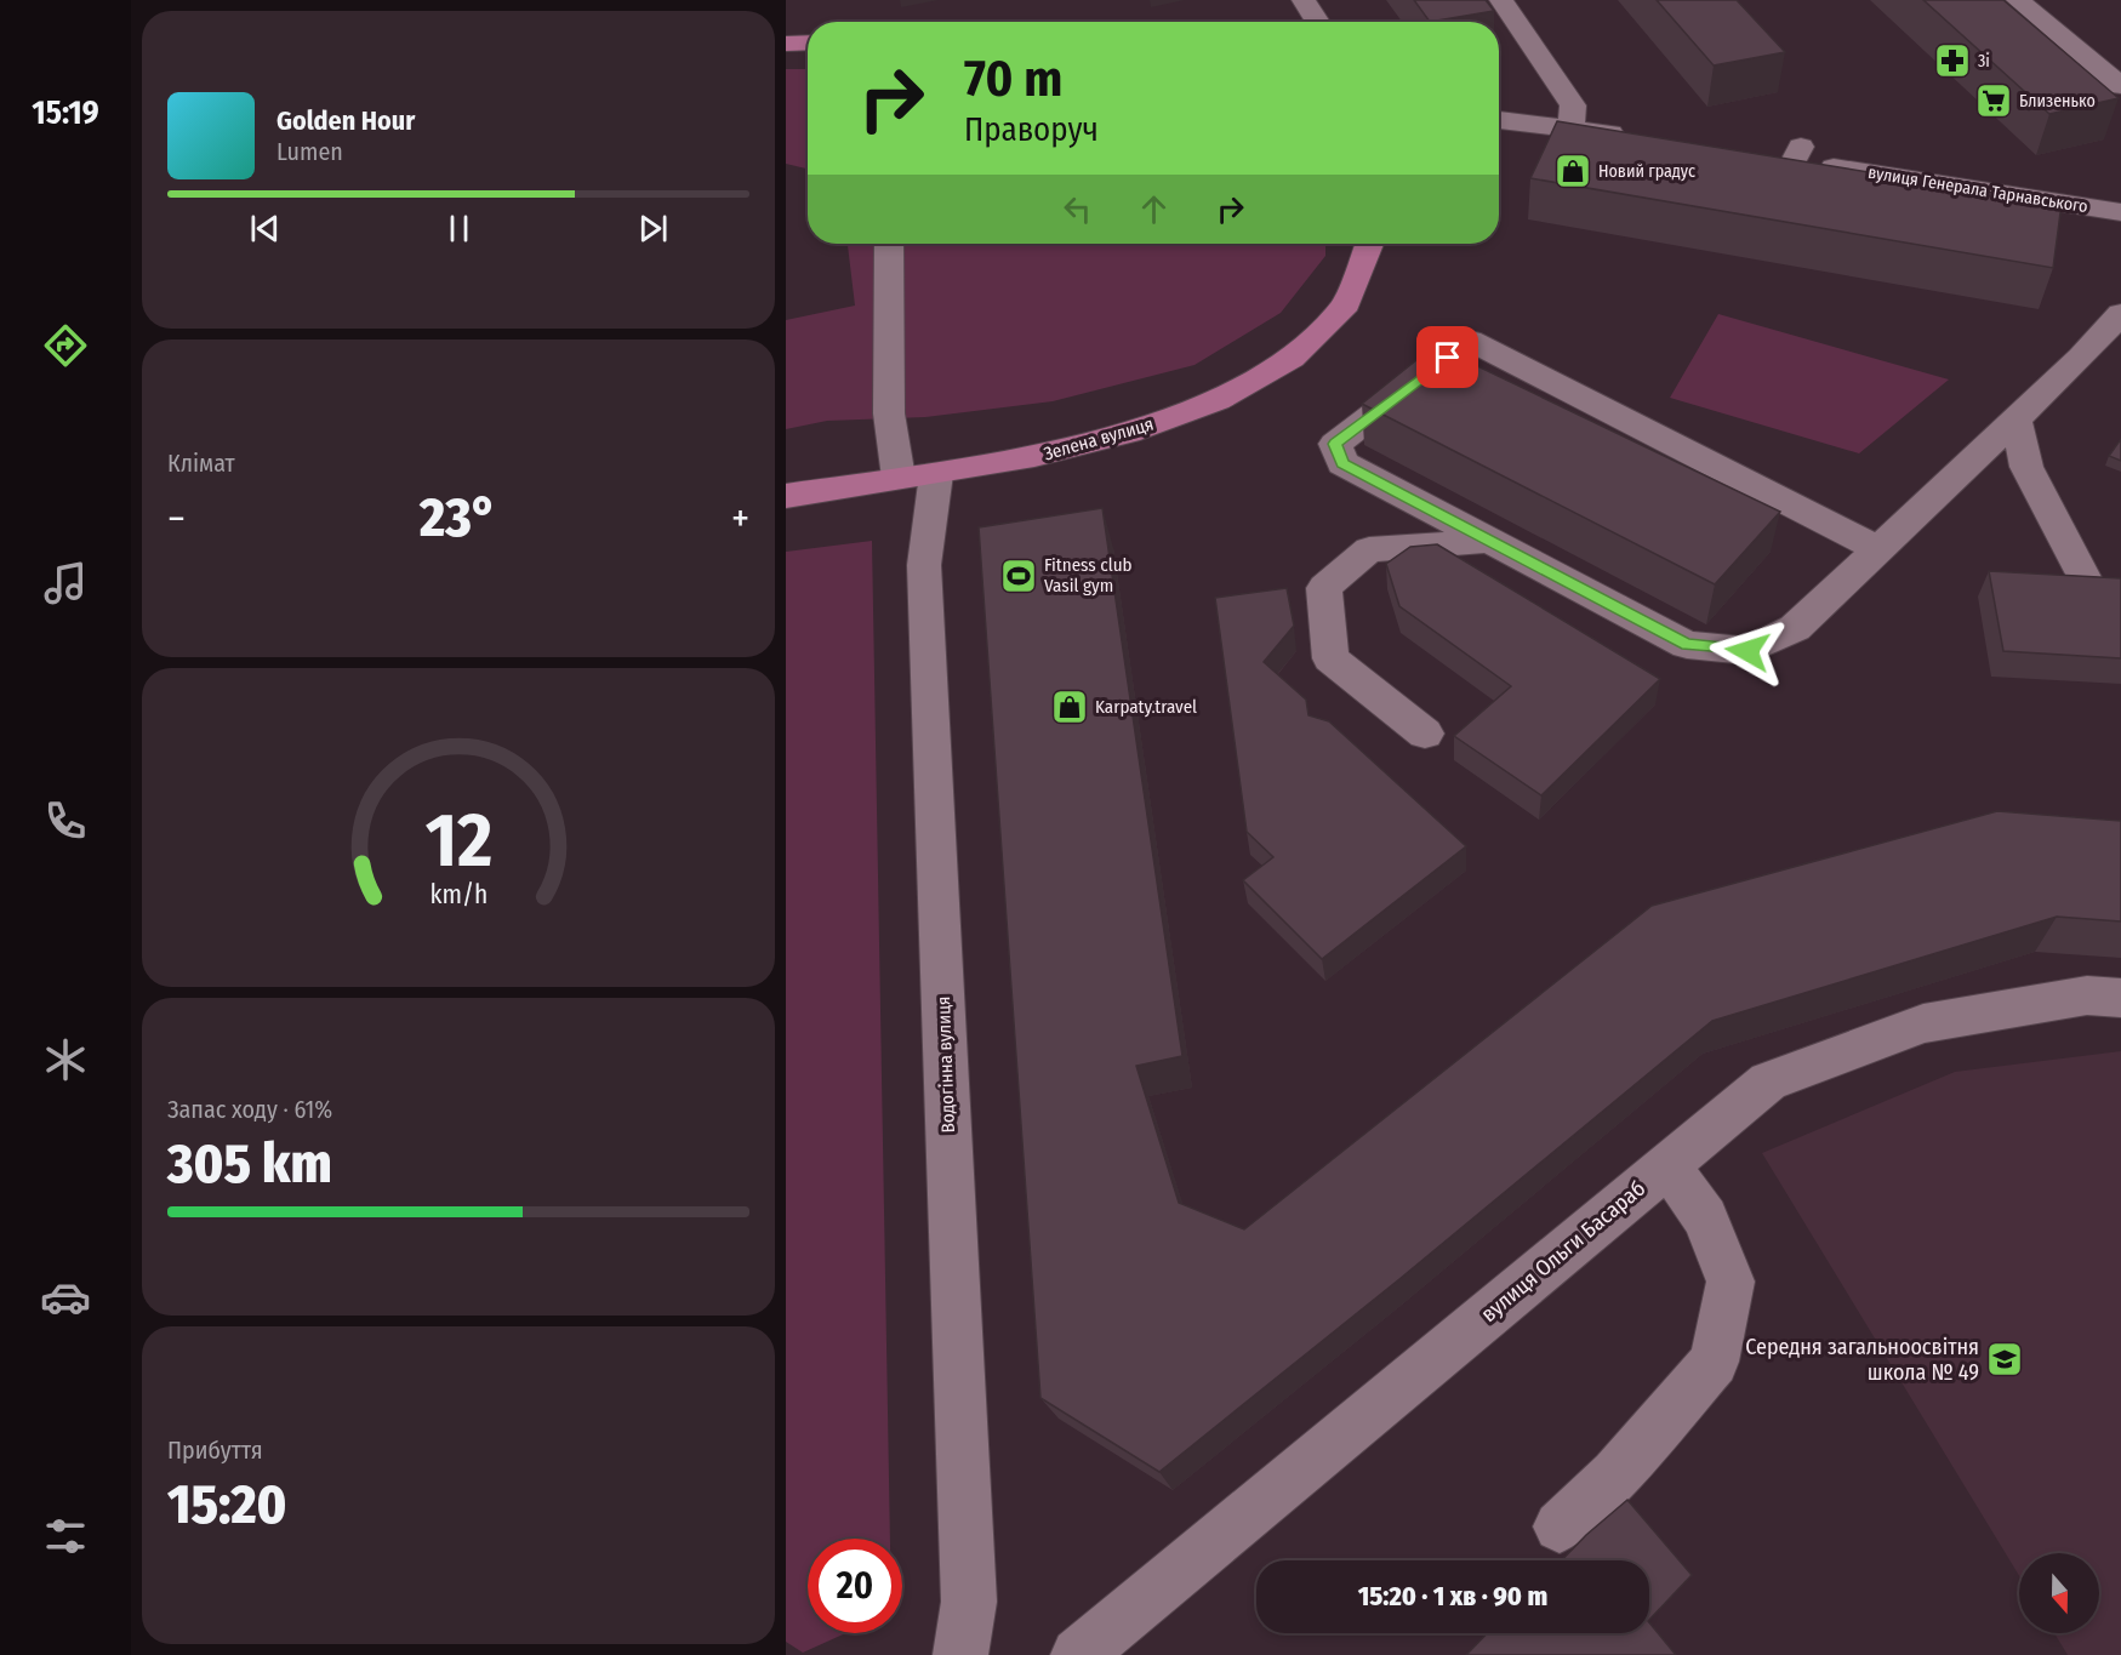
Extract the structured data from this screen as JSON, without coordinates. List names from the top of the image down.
{
  "streets": {
    "main road": ["Зелена вулиця"],
    "street": ["вулиця Генерала Тарнавського", "Водогінна вулиця", "вулиця Ольги Басараб"]
  },
  "crossings": [
    ["Зелена вулиця", "Водогінна вулиця"]
  ],
  "places": {
    "pharmacy": ["3і"],
    "supermarket": ["Близенько"],
    "shop": ["Новий градус", "Karpaty.travel"],
    "sports": ["Fitness club Vasil gym"],
    "school or university": ["Середня загальноосвітня школа № 49"]
  },
  "north": "bottom",
  "page": {
    "tabs": "15:19",
    "turn": ["70 m", "Праворуч"],
    "song": ["Golden Hour", "Lumen"],
    "tile": [
      "Клімат",
      ["Запас ходу · 61%", "305 km"],
      ["Прибуття", "15:20"]
    ],
    "heat": ["−", "23°", "+"],
    "limit": "20",
    "trip": "15:20 · 1 хв · 90 m",
    "gauge": ["12", "km/h"]
  }
}
